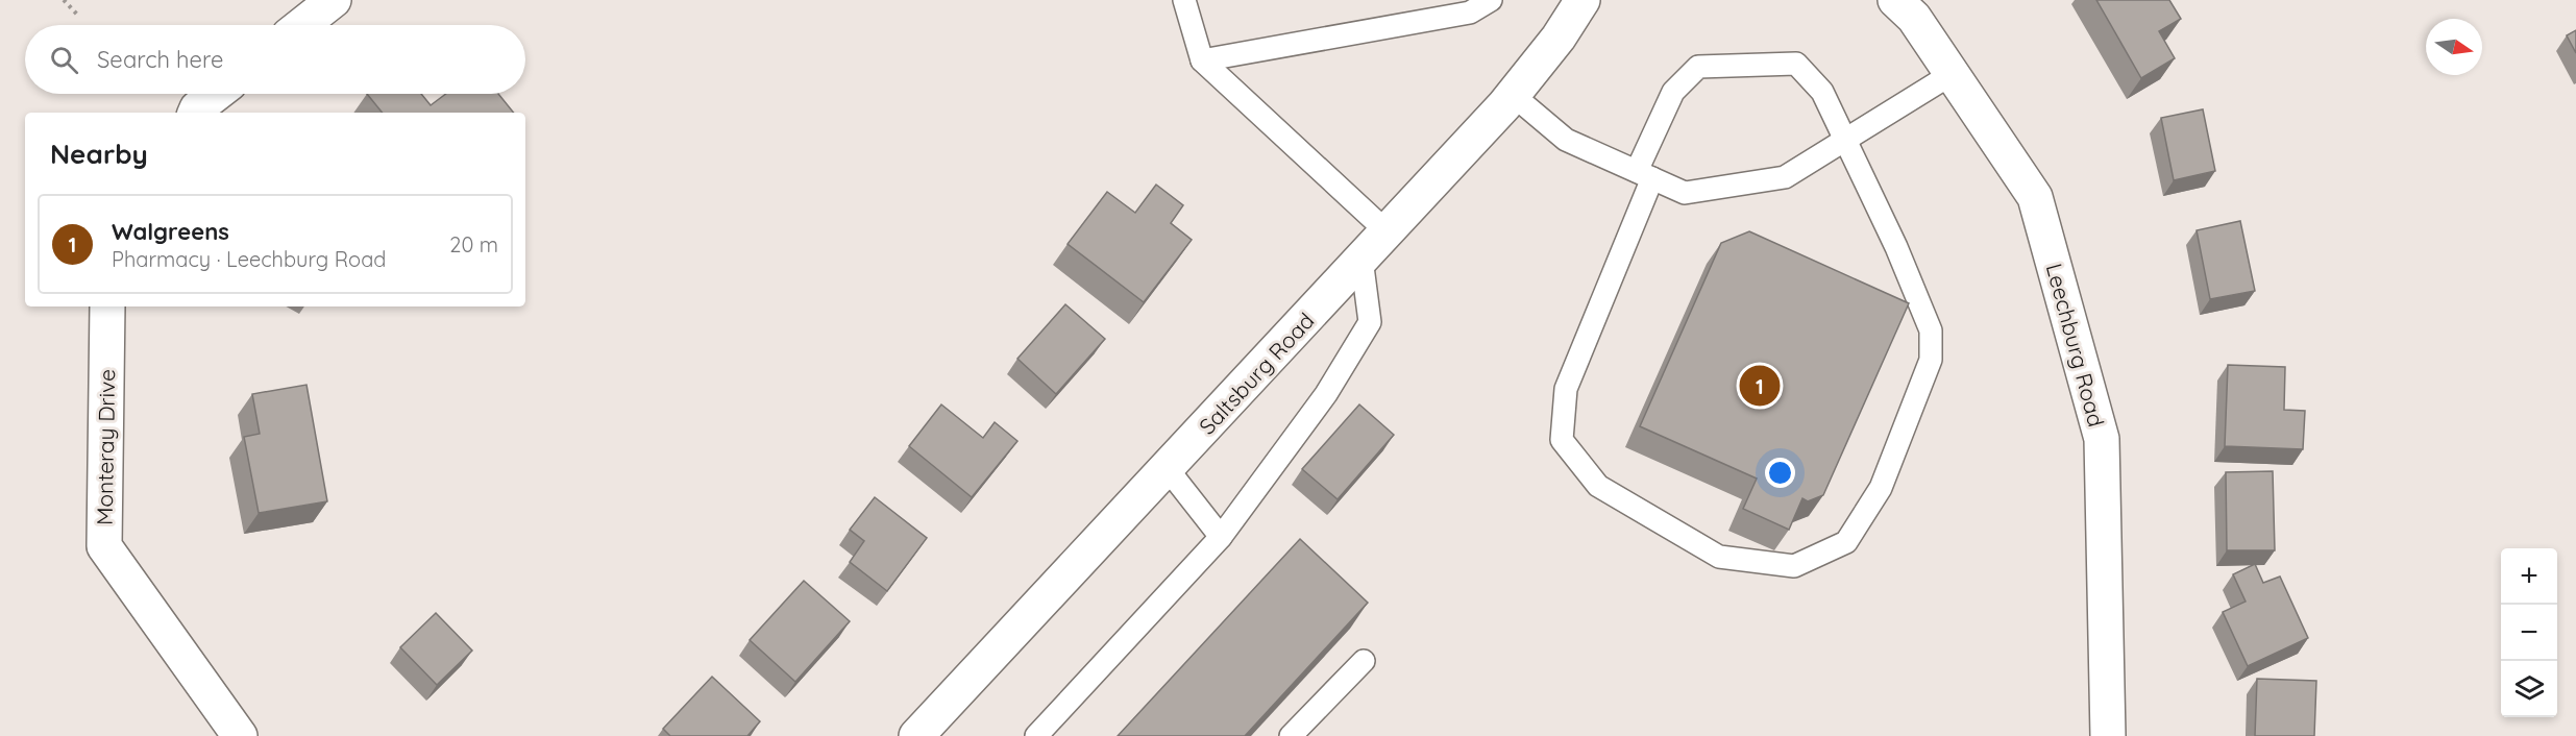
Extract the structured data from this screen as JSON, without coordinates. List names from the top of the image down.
{
  "streets": {
    "street": ["Leechburg Road", "Saltsburg Road", "Monteray Drive"]
  },
  "north": "right",
  "page": {
    "search": "Search here",
    "heading": "Nearby",
    "list": [
      {
        "mark": "1",
        "name": "Walgreens",
        "note": "Pharmacy · Leechburg Road",
        "value": "20 m"
      }
    ],
    "pins": "1",
    "map_buttons": ["+", "−"]
  }
}
